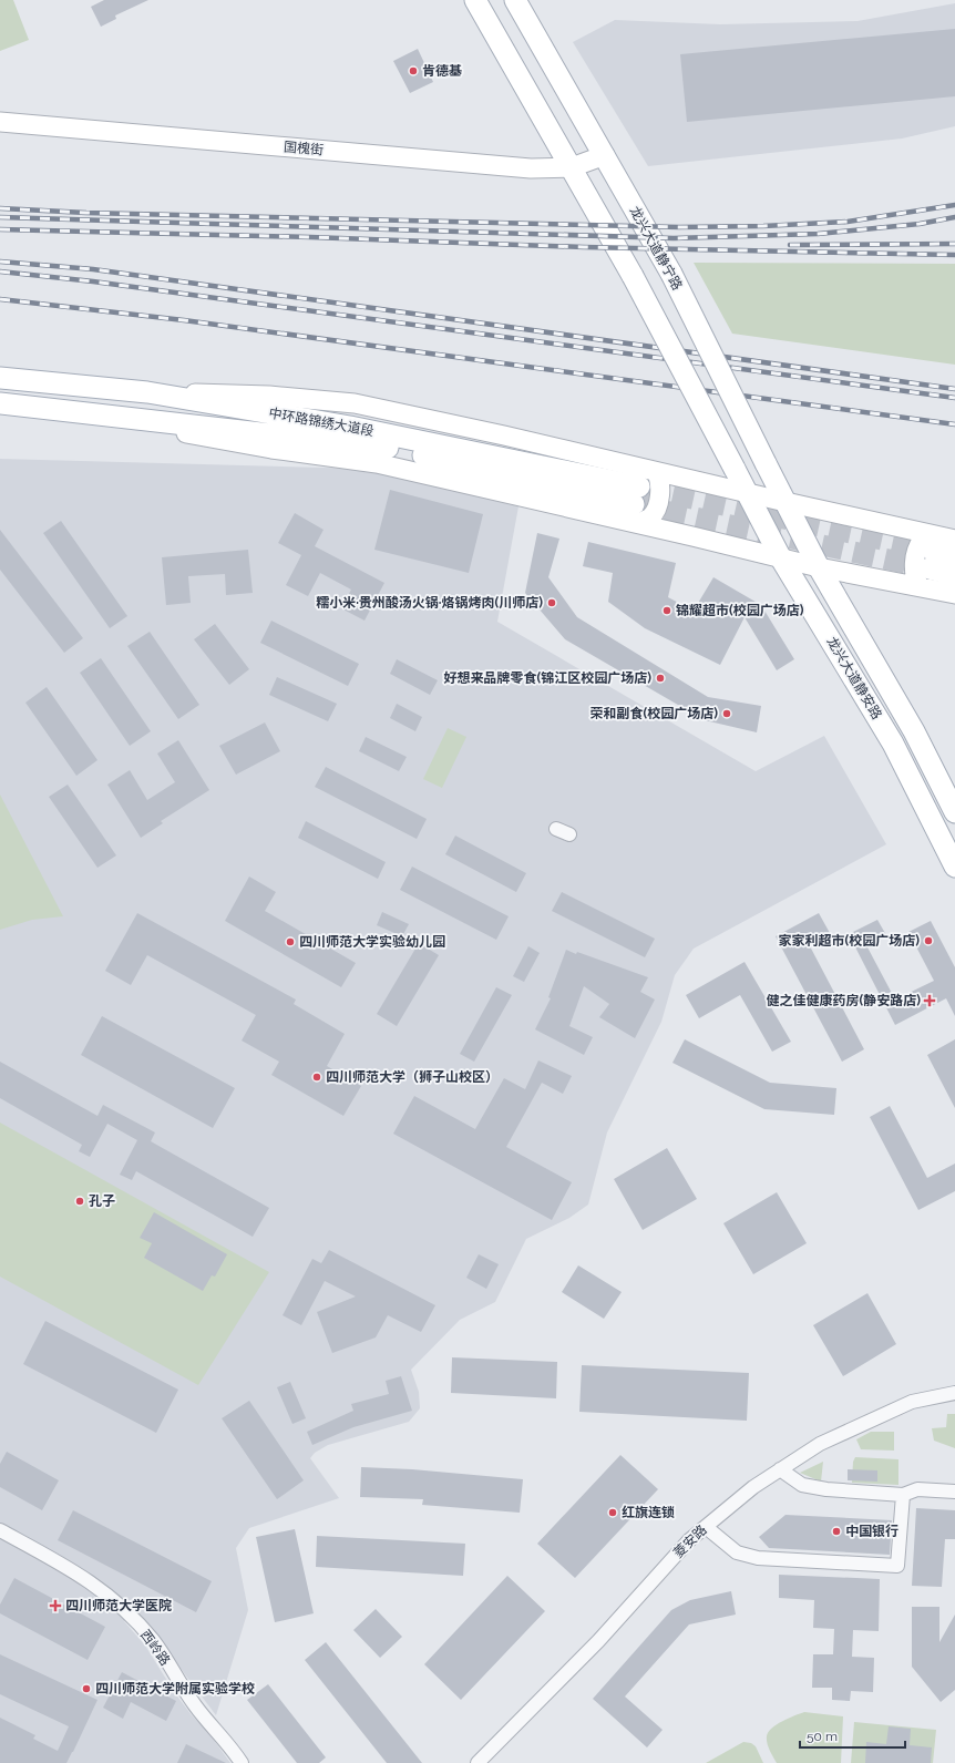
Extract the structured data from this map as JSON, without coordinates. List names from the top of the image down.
{
  "streets": {
    "main road": [
      "国槐街",
      "龙兴大道静宁路",
      "中环路锦绣大道段",
      "龙兴大道静安路"
    ],
    "street": ["菱安路", "西岭路"]
  },
  "crossings": [
    ["国槐街", "龙兴大道静宁路"],
    ["龙兴大道静宁路", "龙兴大道静安路"]
  ],
  "places": {
    "other": [
      "肯德基",
      "糯小米·贵州酸汤火锅·烙锅烤肉(川师店)",
      "锦耀超市(校园广场店)",
      "好想来品牌零食(锦江区校园广场店)",
      "荣和副食(校园广场店)",
      "家家利超市(校园广场店)",
      "四川师范大学实验幼儿园",
      "四川师范大学（狮子山校区）",
      "孔子",
      "红旗连锁",
      "中国银行",
      "四川师范大学附属实验学校"
    ],
    "health": ["健之佳健康药房(静安路店)", "四川师范大学医院"]
  },
  "scale_bar": "50 m"
}
